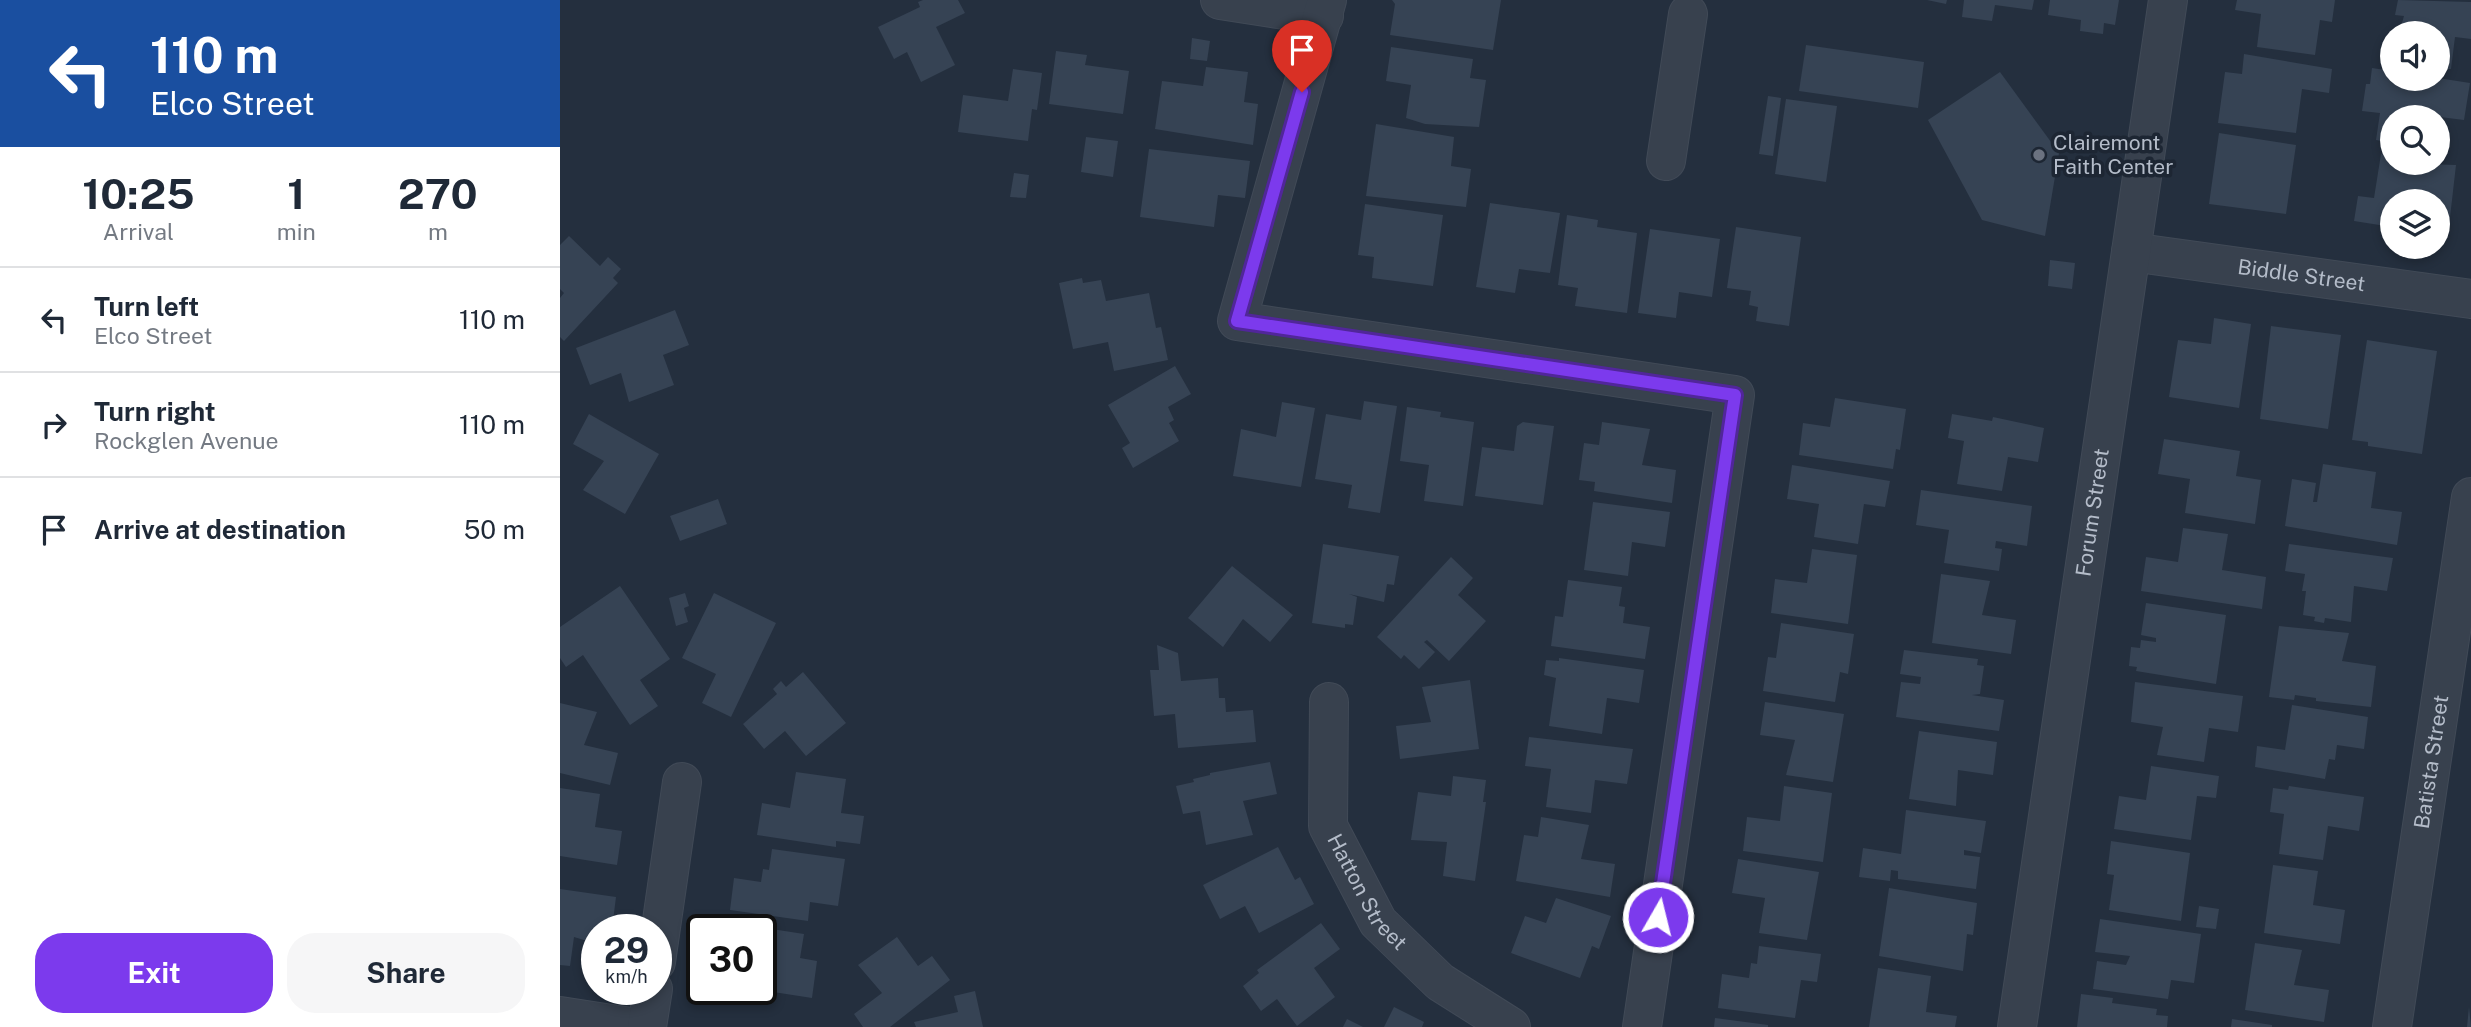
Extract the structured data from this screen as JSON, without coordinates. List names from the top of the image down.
{
  "streets": {
    "street": [
      "Biddle Street",
      "Forum Street",
      "Batista Street",
      "Hatton Street"
    ]
  },
  "crossings": [
    ["Biddle Street", "Forum Street"]
  ],
  "places": ["Clairemont Faith Center"],
  "page": {
    "turn": ["110 m", "Elco Street"],
    "eta": [
      "10:25",
      "Arrival",
      "1",
      "min",
      "270",
      "m"
    ],
    "list": [
      {
        "name": "Turn left",
        "note": "Elco Street",
        "value": "110 m"
      },
      {
        "name": "Turn right",
        "note": "Rockglen Avenue",
        "value": "110 m"
      },
      {
        "name": "Arrive at destination",
        "value": "50 m"
      }
    ],
    "speed": "29 km/h",
    "limit": "30",
    "buttons": ["Exit", "Share"]
  }
}
